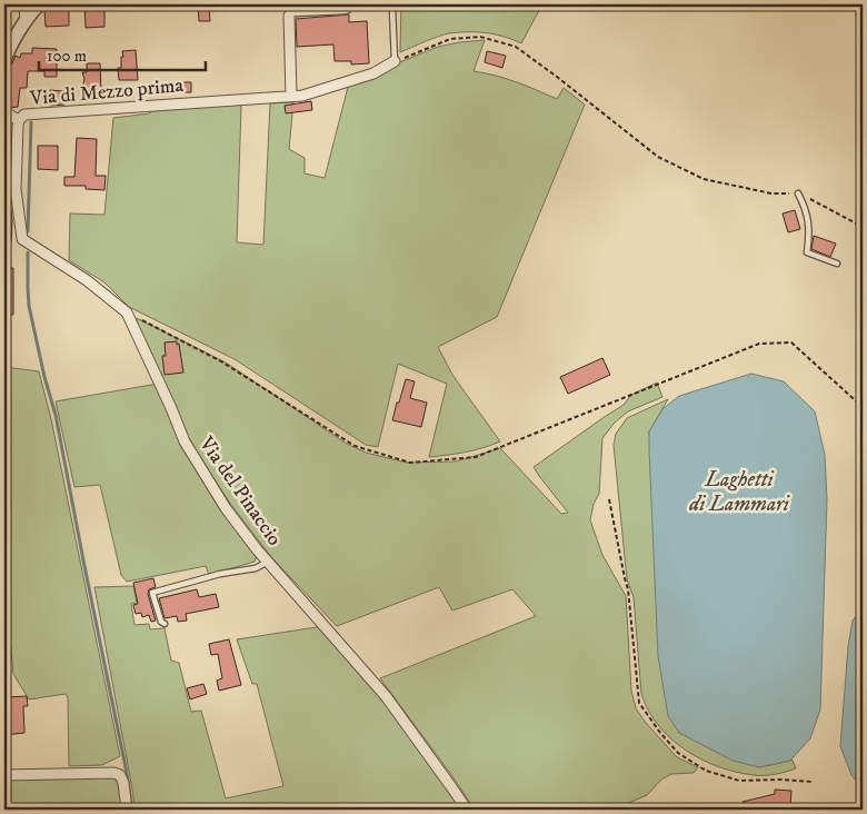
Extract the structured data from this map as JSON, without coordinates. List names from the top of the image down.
{
  "streets": {
    "street": ["Via di Mezzo prima", "Via del Pinaccio"]
  },
  "crossings": [
    ["Via di Mezzo prima", "Via del Pinaccio"]
  ],
  "water": ["Laghetti di Lammari"],
  "scale_bar": "100 m"
}
